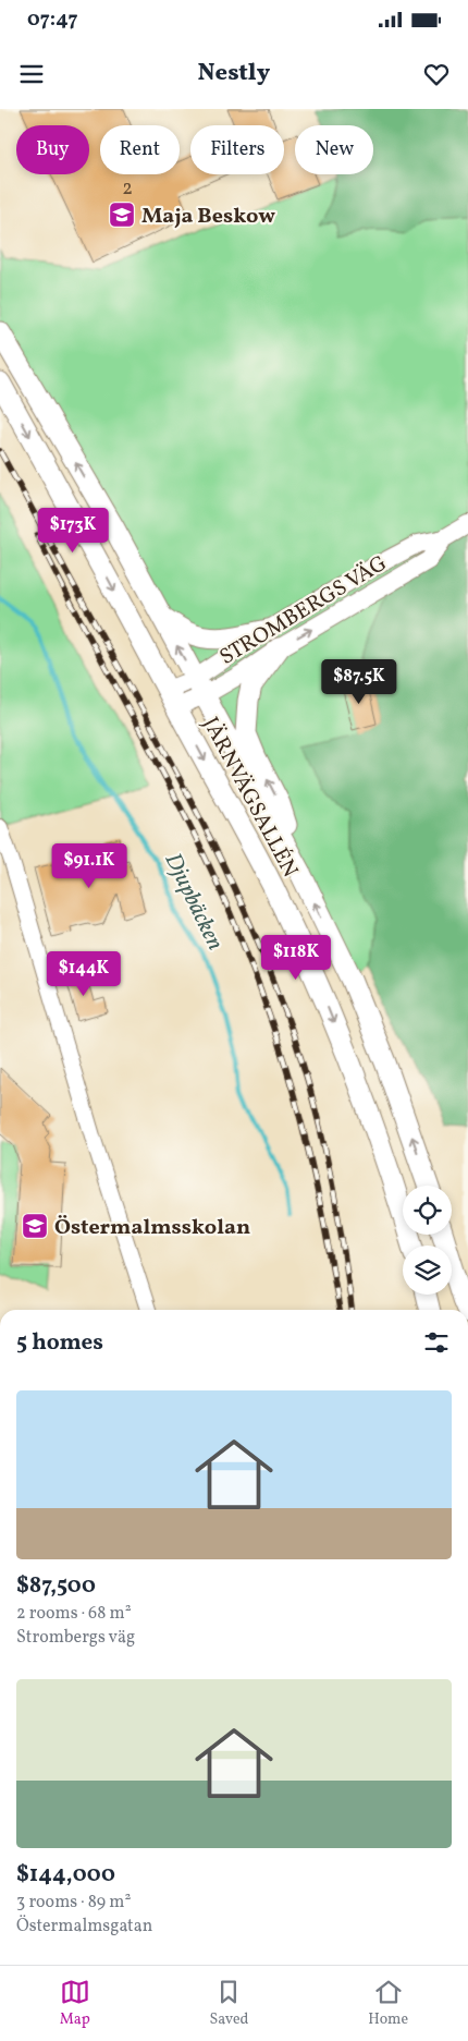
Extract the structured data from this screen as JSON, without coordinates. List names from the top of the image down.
{
  "streets": {
    "main road": ["JÄRNVÄGSALLÉN"],
    "street": ["STROMBERGS VÄG"]
  },
  "crossings": [
    ["STROMBERGS VÄG", "JÄRNVÄGSALLÉN"]
  ],
  "water": ["Djupbäcken"],
  "places": {
    "school or university": ["Maja Beskow", "Östermalmsskolan"]
  },
  "house_numbers": ["2"],
  "page": {
    "status": "07:47",
    "header": "Nestly",
    "chip": [
      "Buy",
      "Rent",
      "Filters",
      "New"
    ],
    "price": [
      "$173K",
      "$87.5K",
      "$91.1K",
      "$118K",
      "$144K"
    ],
    "heading": "5 homes",
    "list": [
      {
        "name": "$87,500",
        "note": "2 rooms · 68 m² · Strombergs väg"
      },
      {
        "name": "$144,000",
        "note": "3 rooms · 89 m² · Östermalmsgatan"
      }
    ],
    "tabs": ["Map", "Saved", "Home"]
  }
}
